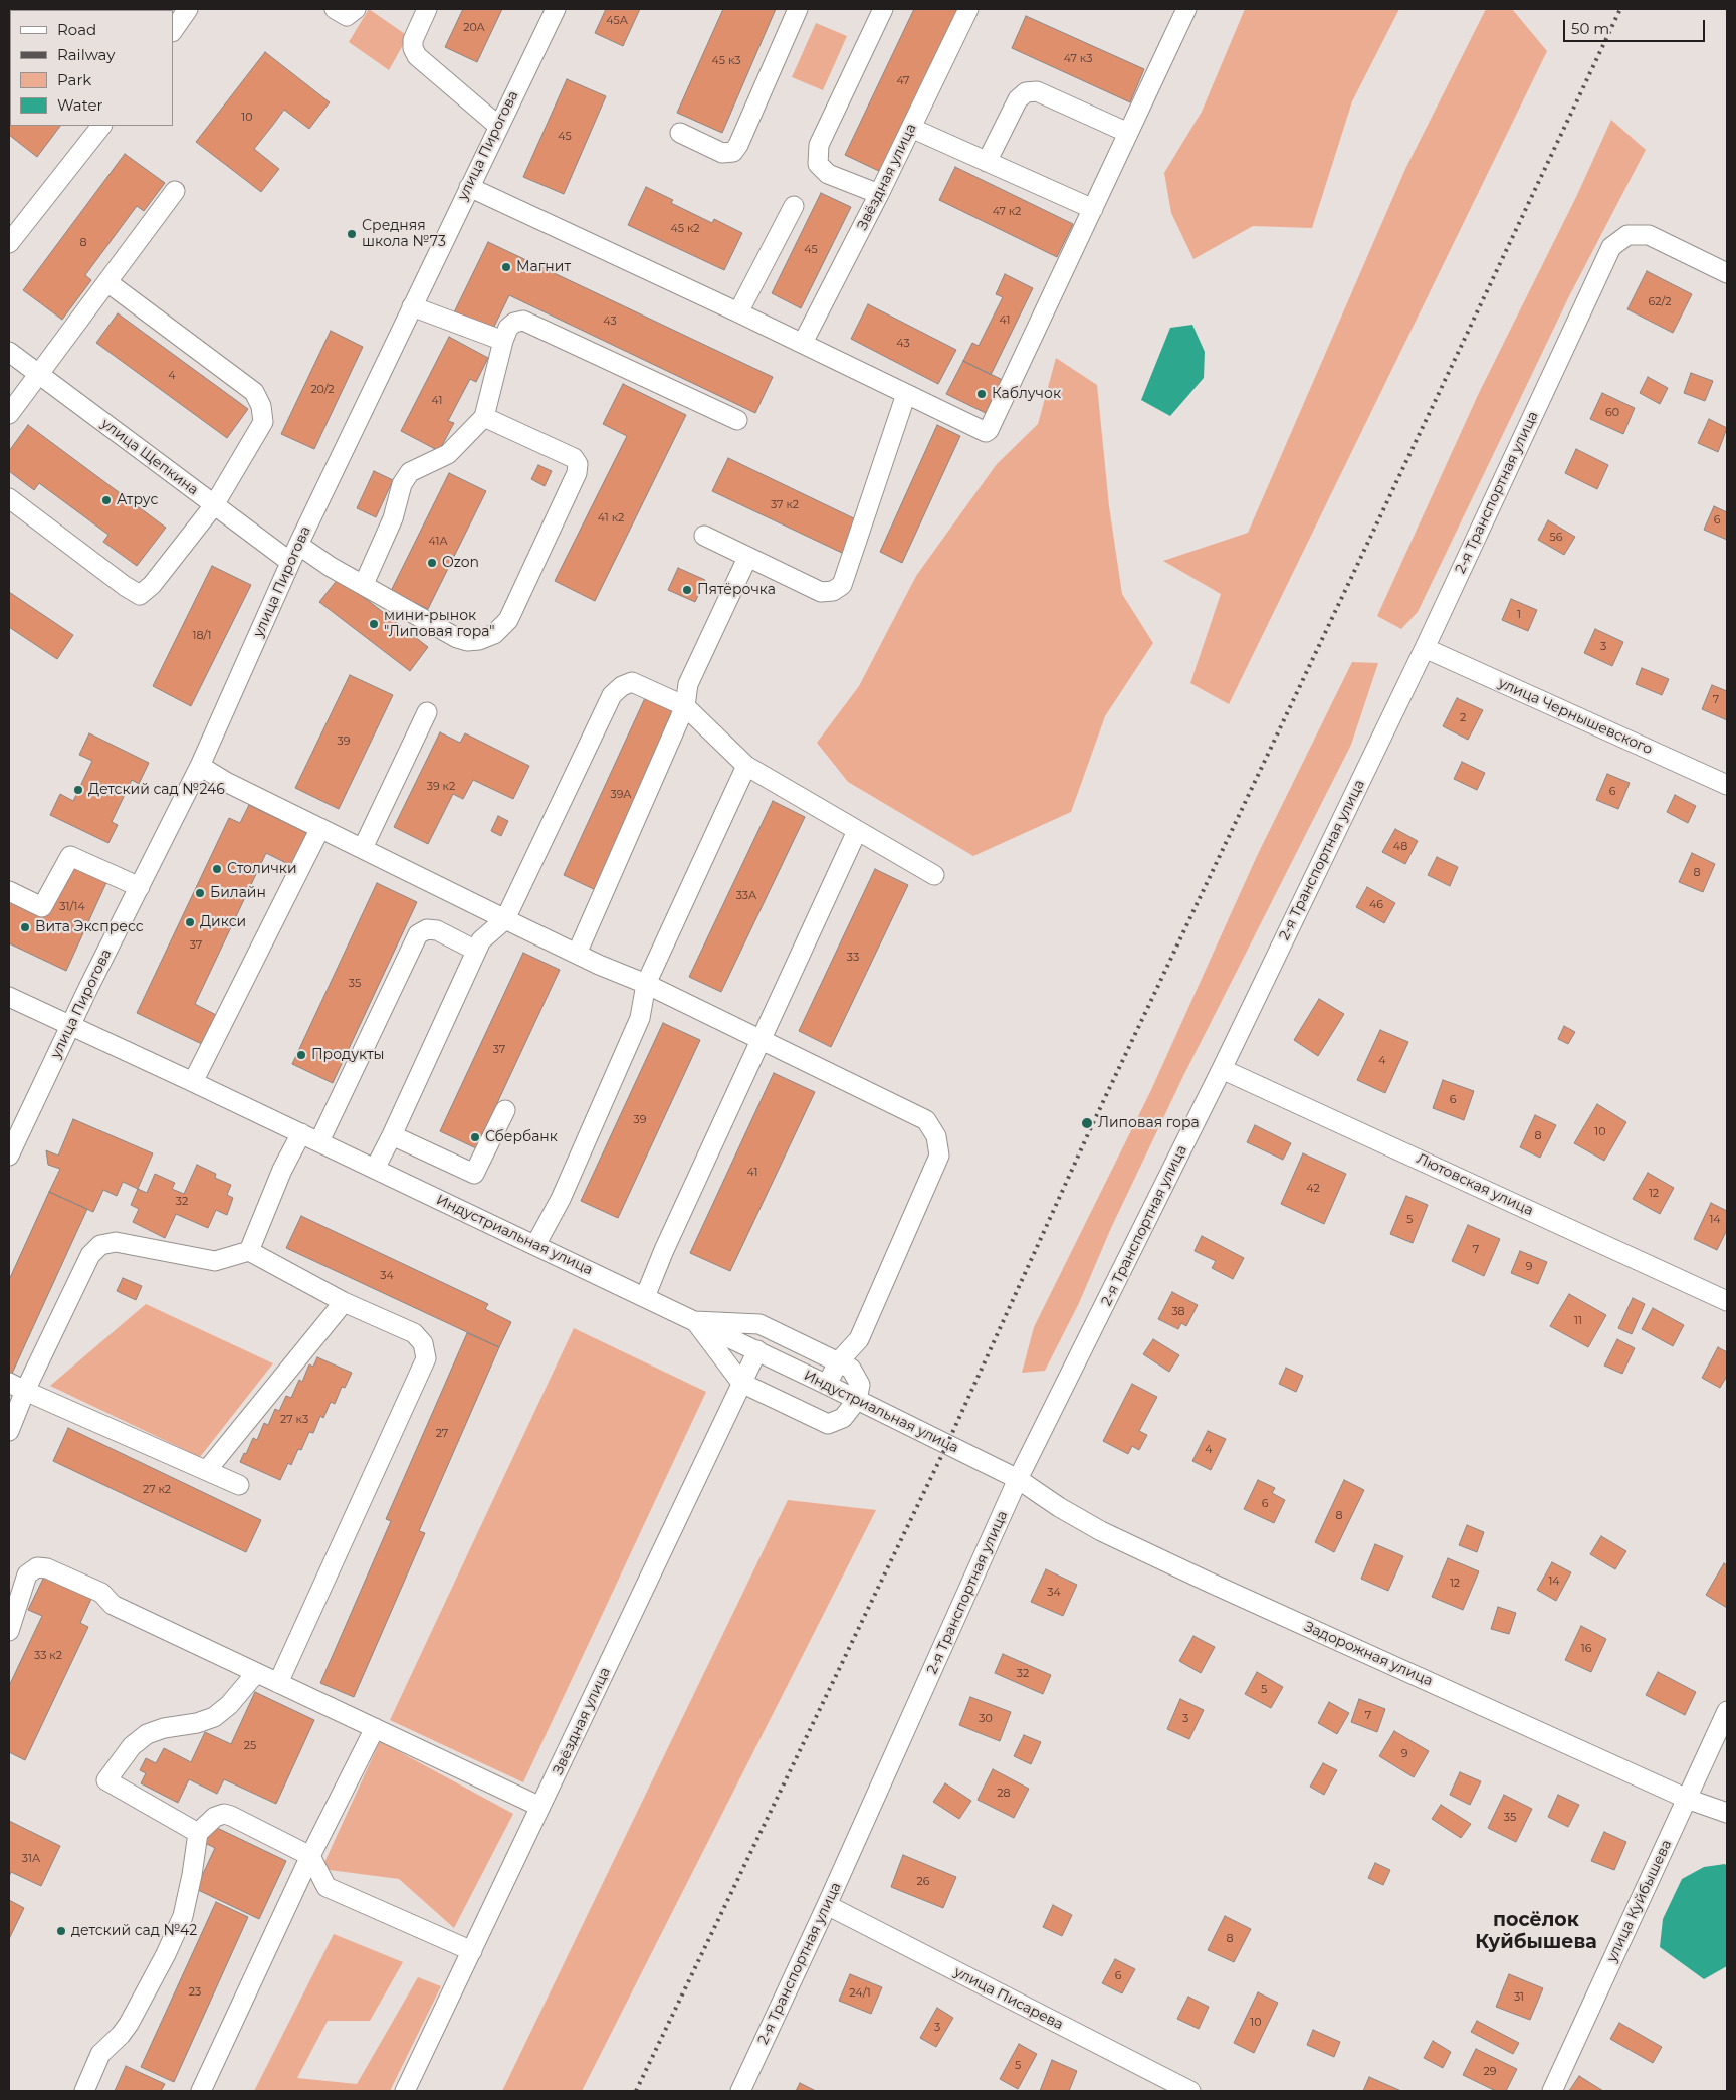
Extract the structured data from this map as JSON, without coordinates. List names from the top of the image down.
{
  "streets": {
    "street": [
      "улица Пирогова",
      "Звёздная улица",
      "улица Щепкина",
      "2-я Транспортная улица",
      "улица Чернышевского",
      "Лютовская улица",
      "Индустриальная улица",
      "Задорожная улица",
      "улица Куйбышева",
      "улица Писарева"
    ]
  },
  "crossings": [
    ["улица Пирогова", "улица Щепкина"],
    ["улица Пирогова", "Индустриальная улица"],
    ["Звёздная улица", "Индустриальная улица"],
    ["2-я Транспортная улица", "улица Чернышевского"],
    ["2-я Транспортная улица", "Лютовская улица"],
    ["2-я Транспортная улица", "Индустриальная улица"],
    ["2-я Транспортная улица", "Задорожная улица"],
    ["2-я Транспортная улица", "улица Писарева"],
    ["Индустриальная улица", "Задорожная улица"],
    ["Задорожная улица", "улица Куйбышева"]
  ],
  "districts": ["посёлок Куйбышева"],
  "places": [
    "Средняя школа №73",
    "Магнит",
    "Каблучок",
    "Атрус",
    "Ozon",
    "Пятёрочка",
    "мини-рынок \"Липовая гора\"",
    "Детский сад №246",
    "Столички",
    "Билайн",
    "Дикси",
    "Вита Экспресс",
    "Продукты",
    "Липовая гора",
    "Сбербанк",
    "детский сад №42"
  ],
  "house_numbers": [
    "45А",
    "20А",
    "47 к3",
    "45 к3",
    "47",
    "10",
    "45",
    "47 к2",
    "45 к2",
    "8",
    "45",
    "62/2",
    "41",
    "43",
    "43",
    "4",
    "20/2",
    "41",
    "60",
    "37 к2",
    "41 к2",
    "6",
    "56",
    "41А",
    "1",
    "18/1",
    "3",
    "7",
    "2",
    "39",
    "39 к2",
    "6",
    "39А",
    "48",
    "8",
    "33А",
    "46",
    "31/14",
    "37",
    "33",
    "35",
    "37",
    "4",
    "6",
    "39",
    "10",
    "8",
    "41",
    "42",
    "12",
    "32",
    "5",
    "14",
    "7",
    "9",
    "34",
    "38",
    "11",
    "27 к3",
    "27",
    "4",
    "27 к2",
    "6",
    "8",
    "14",
    "12",
    "34",
    "16",
    "33 к2",
    "32",
    "5",
    "7",
    "30",
    "3",
    "25",
    "9",
    "28",
    "35",
    "31А",
    "26",
    "8",
    "6",
    "23",
    "24/1",
    "31",
    "10",
    "3",
    "5",
    "29"
  ],
  "legend": [
    "Road",
    "Railway",
    "Park",
    "Water"
  ],
  "scale_bar": "50 m"
}
